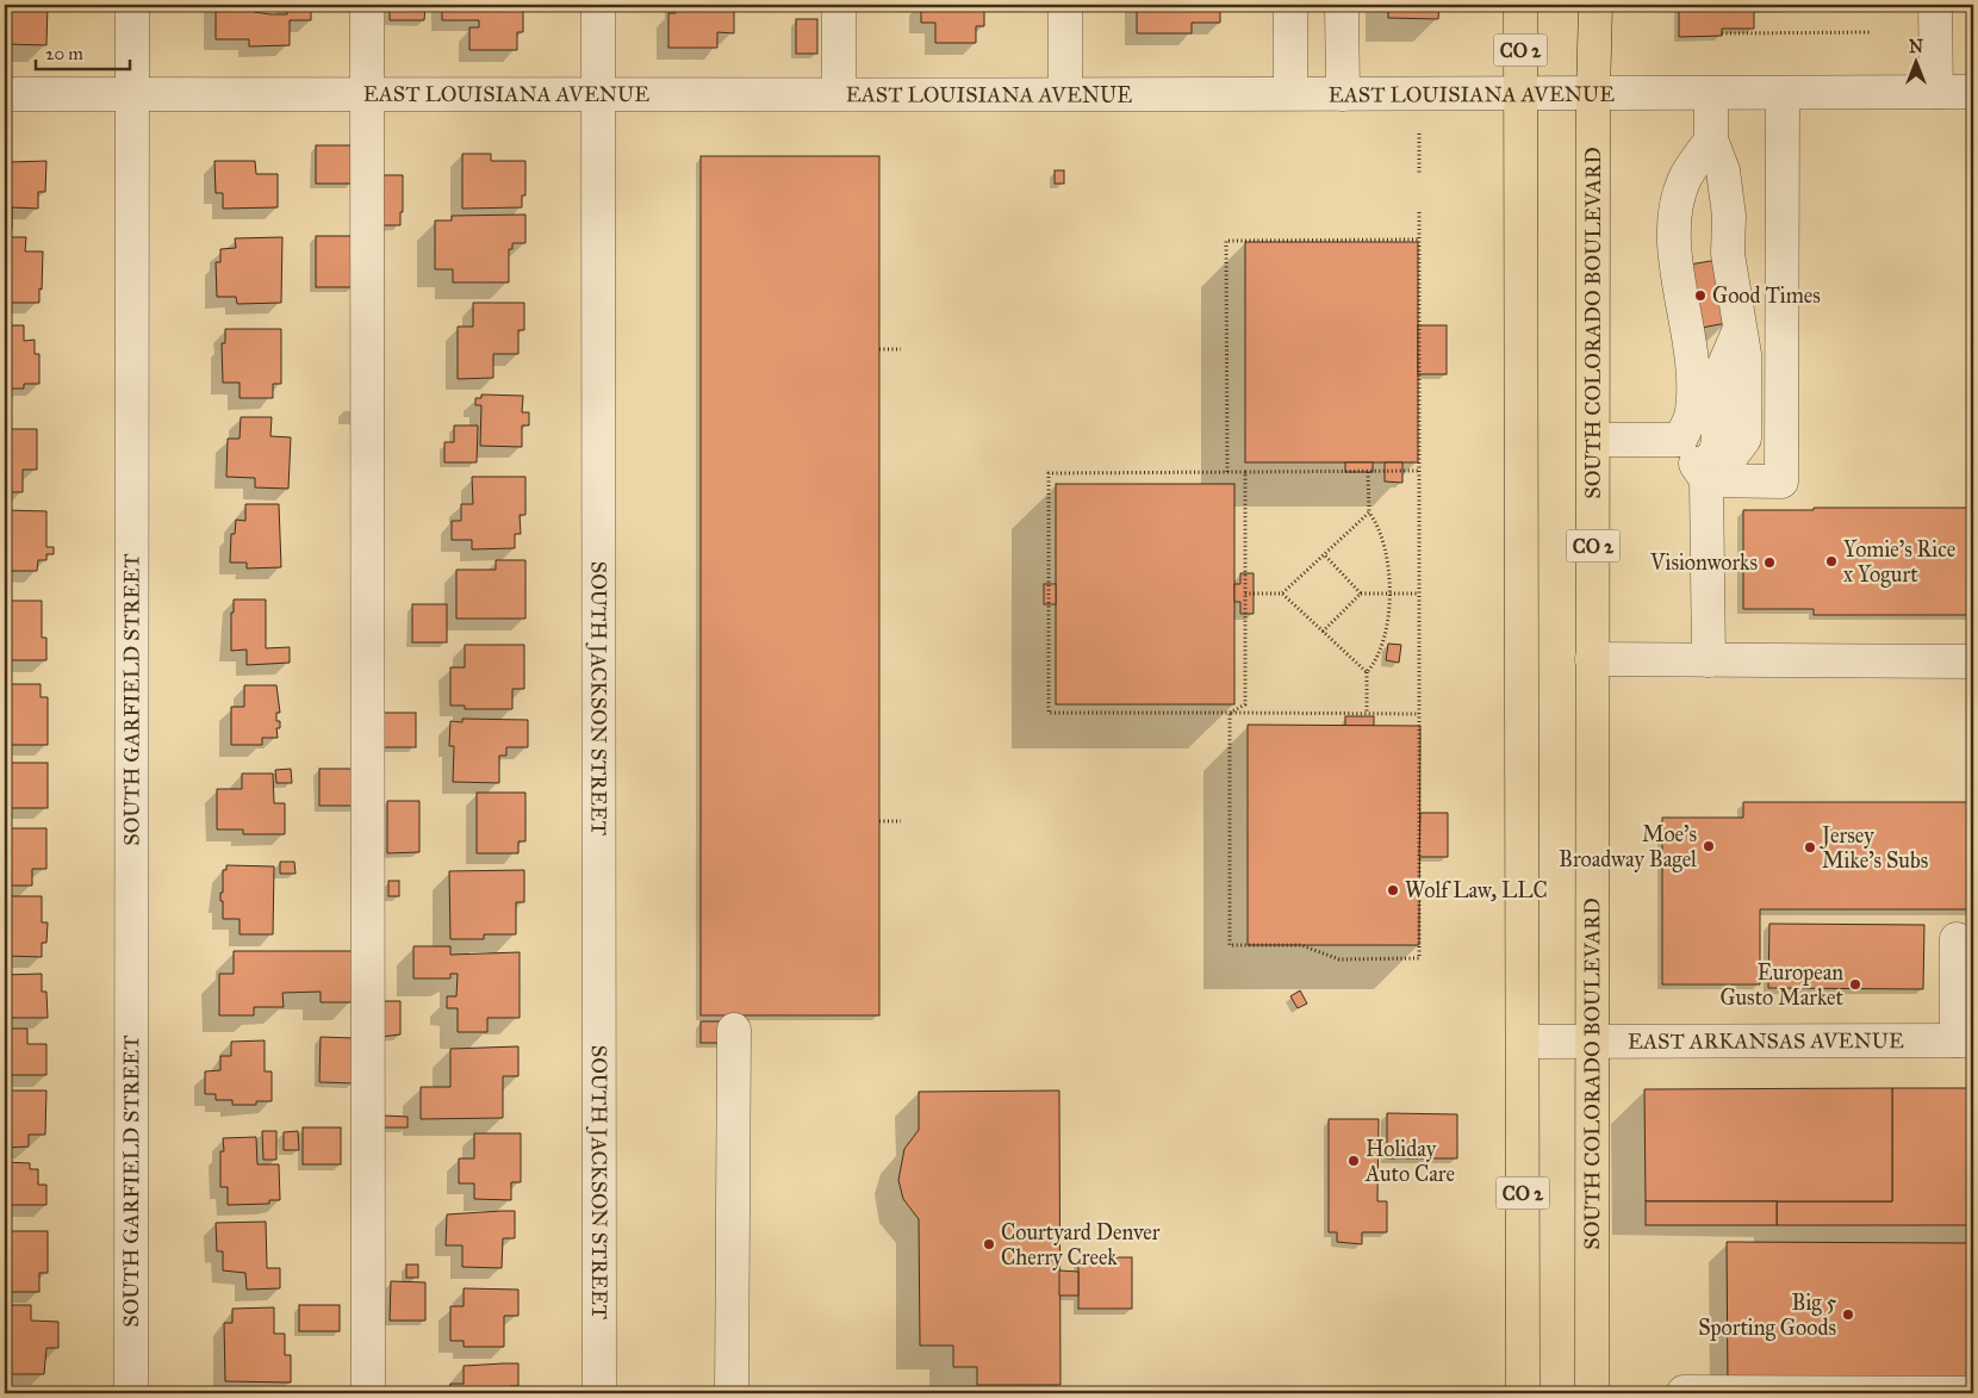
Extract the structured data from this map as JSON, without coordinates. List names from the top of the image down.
{
  "streets": {
    "main road": ["CO 2", "SOUTH COLORADO BOULEVARD"],
    "street": [
      "EAST LOUISIANA AVENUE",
      "SOUTH GARFIELD STREET",
      "SOUTH JACKSON STREET",
      "EAST ARKANSAS AVENUE"
    ]
  },
  "crossings": [
    ["CO 2", "EAST LOUISIANA AVENUE"],
    ["CO 2", "EAST ARKANSAS AVENUE"],
    ["EAST LOUISIANA AVENUE", "SOUTH COLORADO BOULEVARD"],
    ["EAST LOUISIANA AVENUE", "SOUTH GARFIELD STREET"],
    ["EAST LOUISIANA AVENUE", "SOUTH JACKSON STREET"],
    ["SOUTH COLORADO BOULEVARD", "EAST ARKANSAS AVENUE"]
  ],
  "places": [
    "Good Times",
    "Yomie's Rice x Yogurt",
    "Visionworks",
    "Moe's Broadway Bagel",
    "Jersey Mike's Subs",
    "Wolf Law, LLC",
    "European Gusto Market",
    "Holiday Auto Care",
    "Courtyard Denver Cherry Creek",
    "Big 5 Sporting Goods"
  ],
  "scale_bar": "20 m",
  "north": "top"
}
